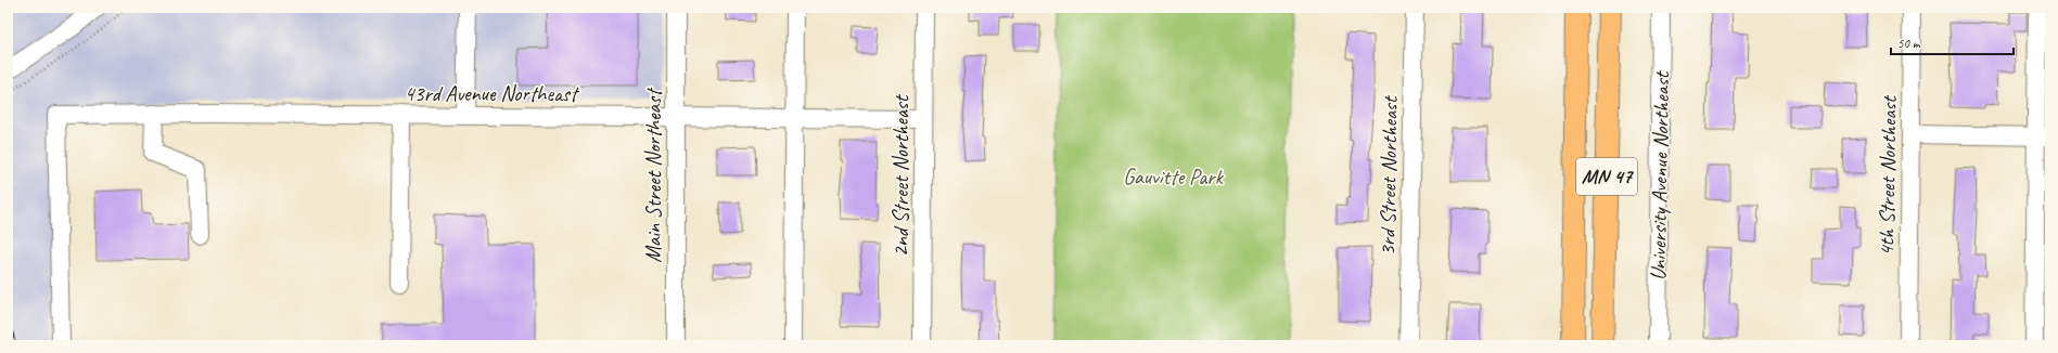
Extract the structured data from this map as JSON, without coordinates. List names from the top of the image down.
{
  "streets": {
    "main road": ["MN 47"],
    "street": [
      "43rd Avenue Northeast",
      "Main Street Northeast",
      "2nd Street Northeast",
      "3rd Street Northeast",
      "University Avenue Northeast",
      "4th Street Northeast"
    ]
  },
  "crossings": [
    ["43rd Avenue Northeast", "Main Street Northeast"],
    ["43rd Avenue Northeast", "2nd Street Northeast"]
  ],
  "parks": ["Gauvitte Park"],
  "scale_bar": "50 m"
}
